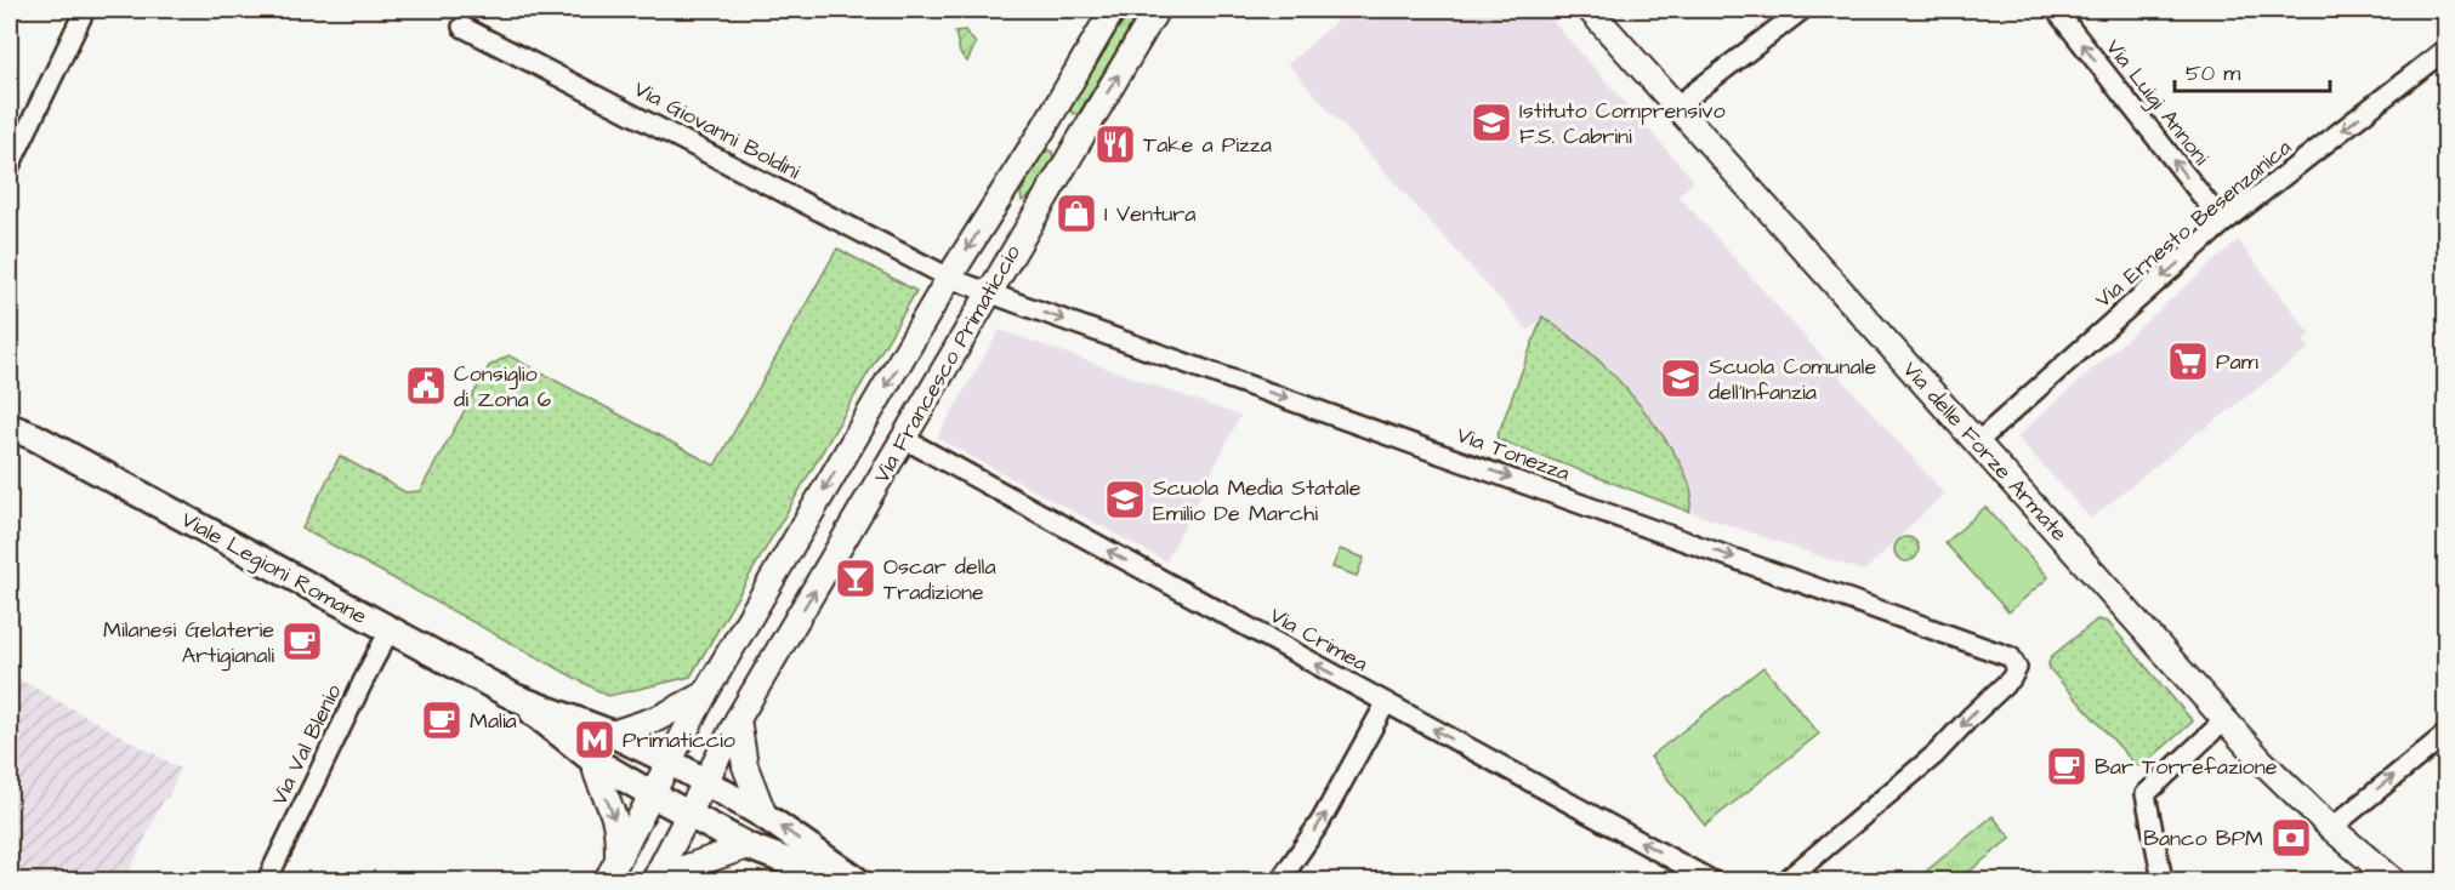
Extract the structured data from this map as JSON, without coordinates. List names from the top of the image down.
{
  "streets": {
    "main road": ["Viale Legioni Romane"],
    "street": [
      "Via Luigi Annoni",
      "Via Giovanni Boldini",
      "Via Ernesto Besenzanica",
      "Via Francesco Primaticcio",
      "Via delle Forze Armate",
      "Via Tonezza",
      "Via Crimea",
      "Via Val Blenio"
    ]
  },
  "crossings": [
    ["Via Luigi Annoni", "Via Ernesto Besenzanica"],
    ["Via Giovanni Boldini", "Via Francesco Primaticcio"],
    ["Via Giovanni Boldini", "Via Tonezza"],
    ["Via Ernesto Besenzanica", "Via delle Forze Armate"],
    ["Via Francesco Primaticcio", "Via Tonezza"],
    ["Via Francesco Primaticcio", "Viale Legioni Romane"],
    ["Via Francesco Primaticcio", "Via Crimea"],
    ["Viale Legioni Romane", "Via Val Blenio"]
  ],
  "one_way": ["Via Luigi Annoni", "Via Ernesto Besenzanica", "Via Crimea"],
  "places": {
    "school or university": ["Istituto Comprensivo F.S. Cabrini", "Scuola Comunale dell'Infanzia", "Scuola Media Statale Emilio De Marchi"],
    "restaurant": ["Take a Pizza"],
    "shop": ["I Ventura"],
    "supermarket": ["Pam"],
    "public building": ["Consiglio di Zona 6"],
    "bar": ["Oscar della Tradizione"],
    "cafe": ["Milanesi Gelaterie Artigianali", "Malia", "Bar Torrefazione"],
    "metro station": ["Primaticcio"],
    "bank": ["Banco BPM"]
  },
  "scale_bar": "50 m"
}
